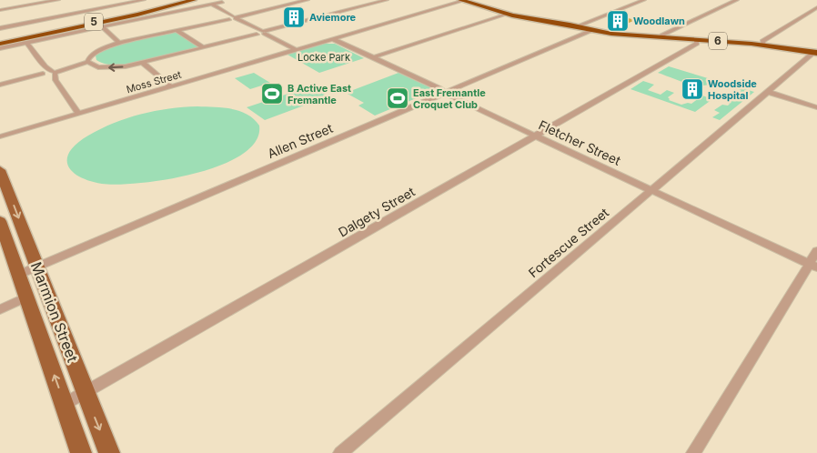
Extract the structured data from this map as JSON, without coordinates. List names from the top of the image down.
{
  "streets": {
    "highway": ["5", "6"],
    "main road": ["Marmion Street"],
    "street": [
      "Moss Street",
      "Allen Street",
      "Fletcher Street",
      "Dalgety Street",
      "Fortescue Street"
    ]
  },
  "crossings": [
    ["6", "Moss Street"],
    ["6", "Allen Street"],
    ["6", "Dalgety Street"],
    ["6", "Fortescue Street"],
    ["Moss Street", "Fletcher Street"],
    ["Allen Street", "Fletcher Street"],
    ["Allen Street", "Marmion Street"],
    ["Fletcher Street", "Dalgety Street"],
    ["Fletcher Street", "Fortescue Street"],
    ["Dalgety Street", "Marmion Street"]
  ],
  "parks": ["Locke Park"],
  "places": {
    "building": ["Aviemore", "Woodlawn", "Woodside Hospital"],
    "sports": ["B Active East Fremantle", "East Fremantle Croquet Club"]
  }
}
